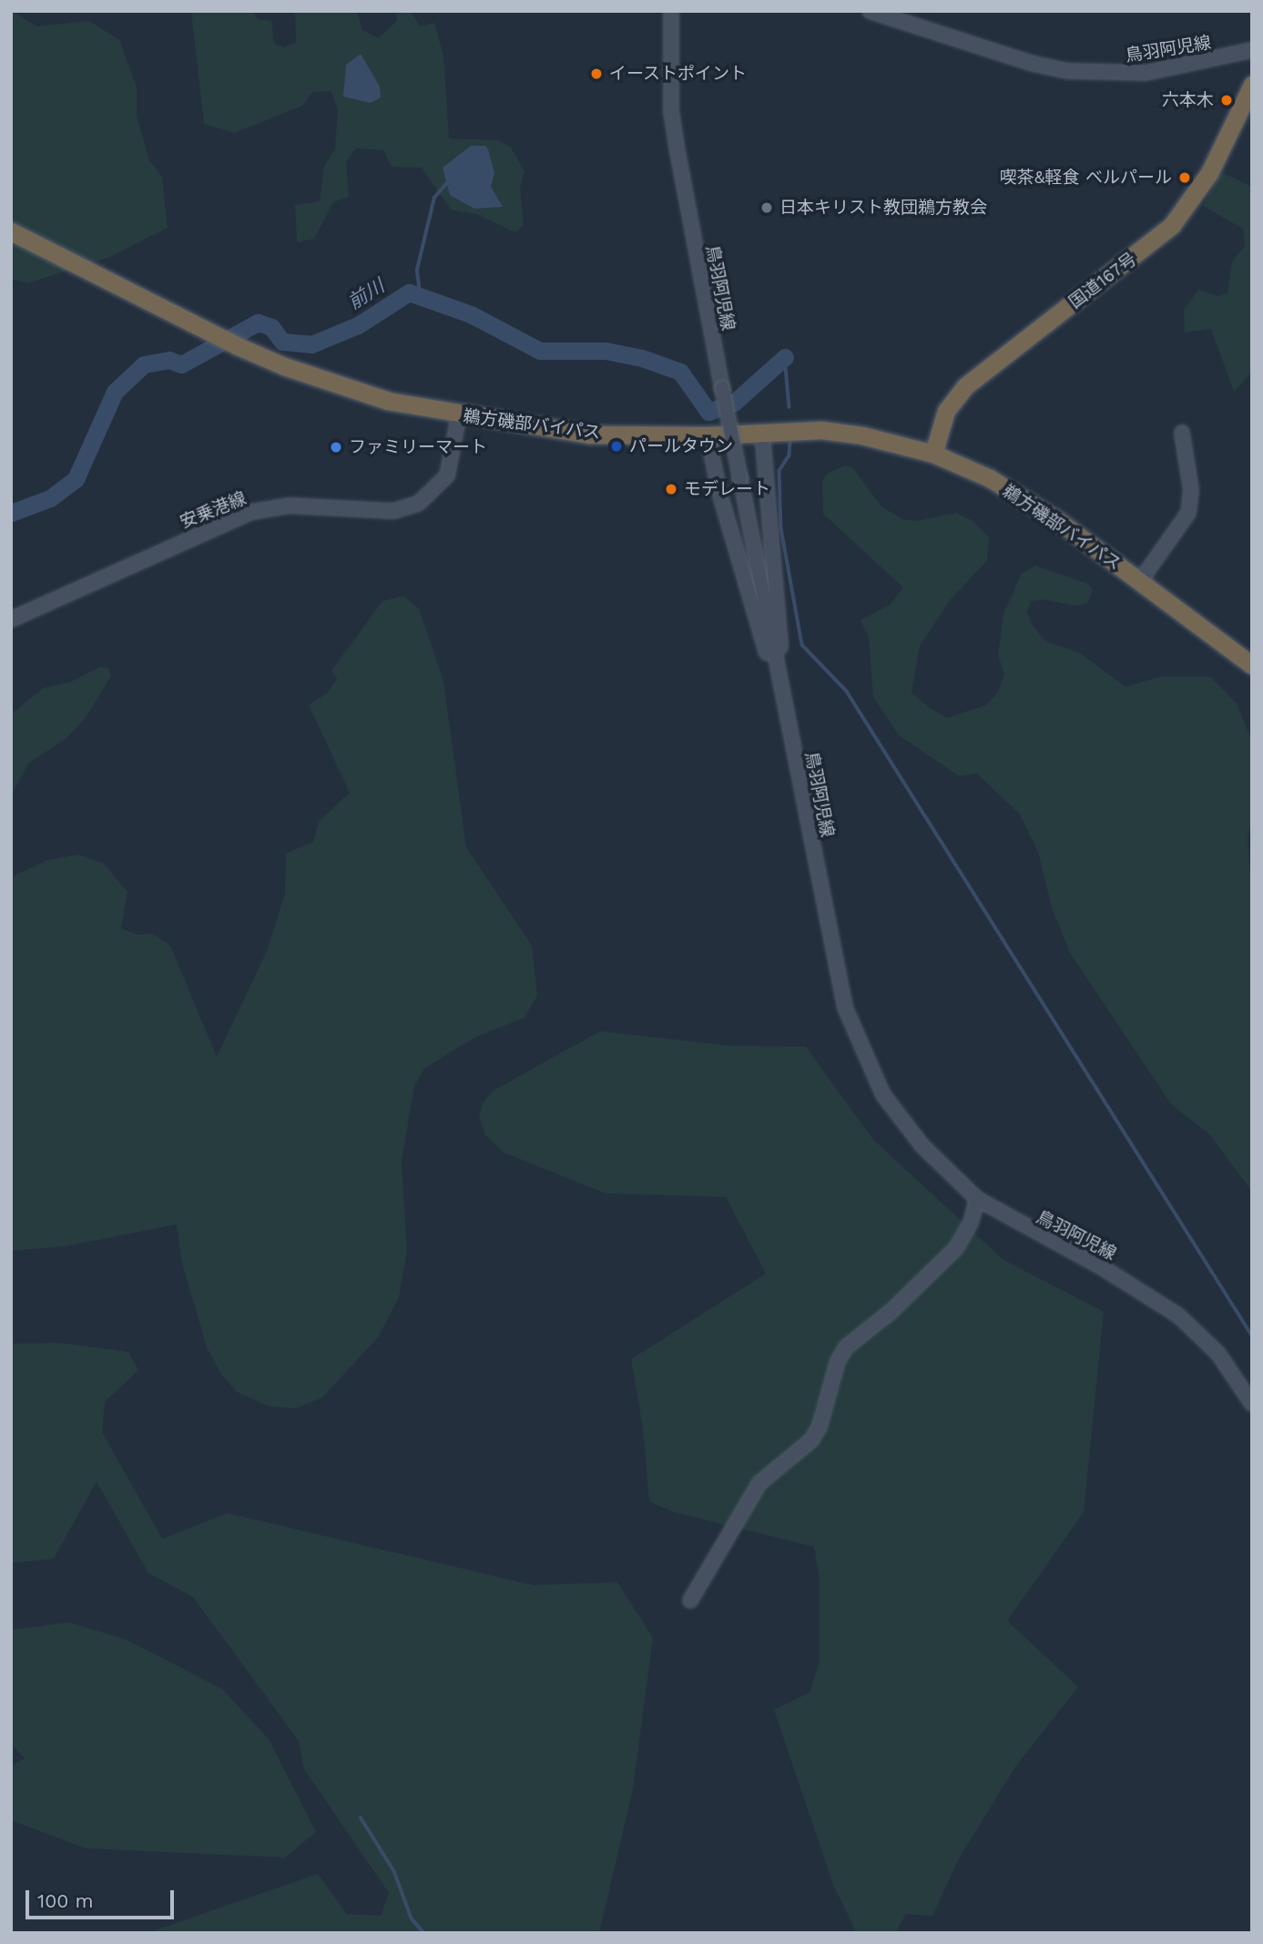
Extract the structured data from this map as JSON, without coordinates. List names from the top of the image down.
{
  "streets": {
    "highway": ["国道167号", "鵜方磯部バイパス"],
    "main road": ["鳥羽阿児線", "安乗港線"]
  },
  "crossings": [
    ["国道167号", "鵜方磯部バイパス"],
    ["鵜方磯部バイパス", "安乗港線"]
  ],
  "water": ["前川"],
  "places": [
    "イーストポイント",
    "六本木",
    "喫茶&軽食 ベルパール",
    "日本キリスト教団鵜方教会",
    "パールタウン",
    "ファミリーマート",
    "モデレート"
  ],
  "scale_bar": "100 m"
}
